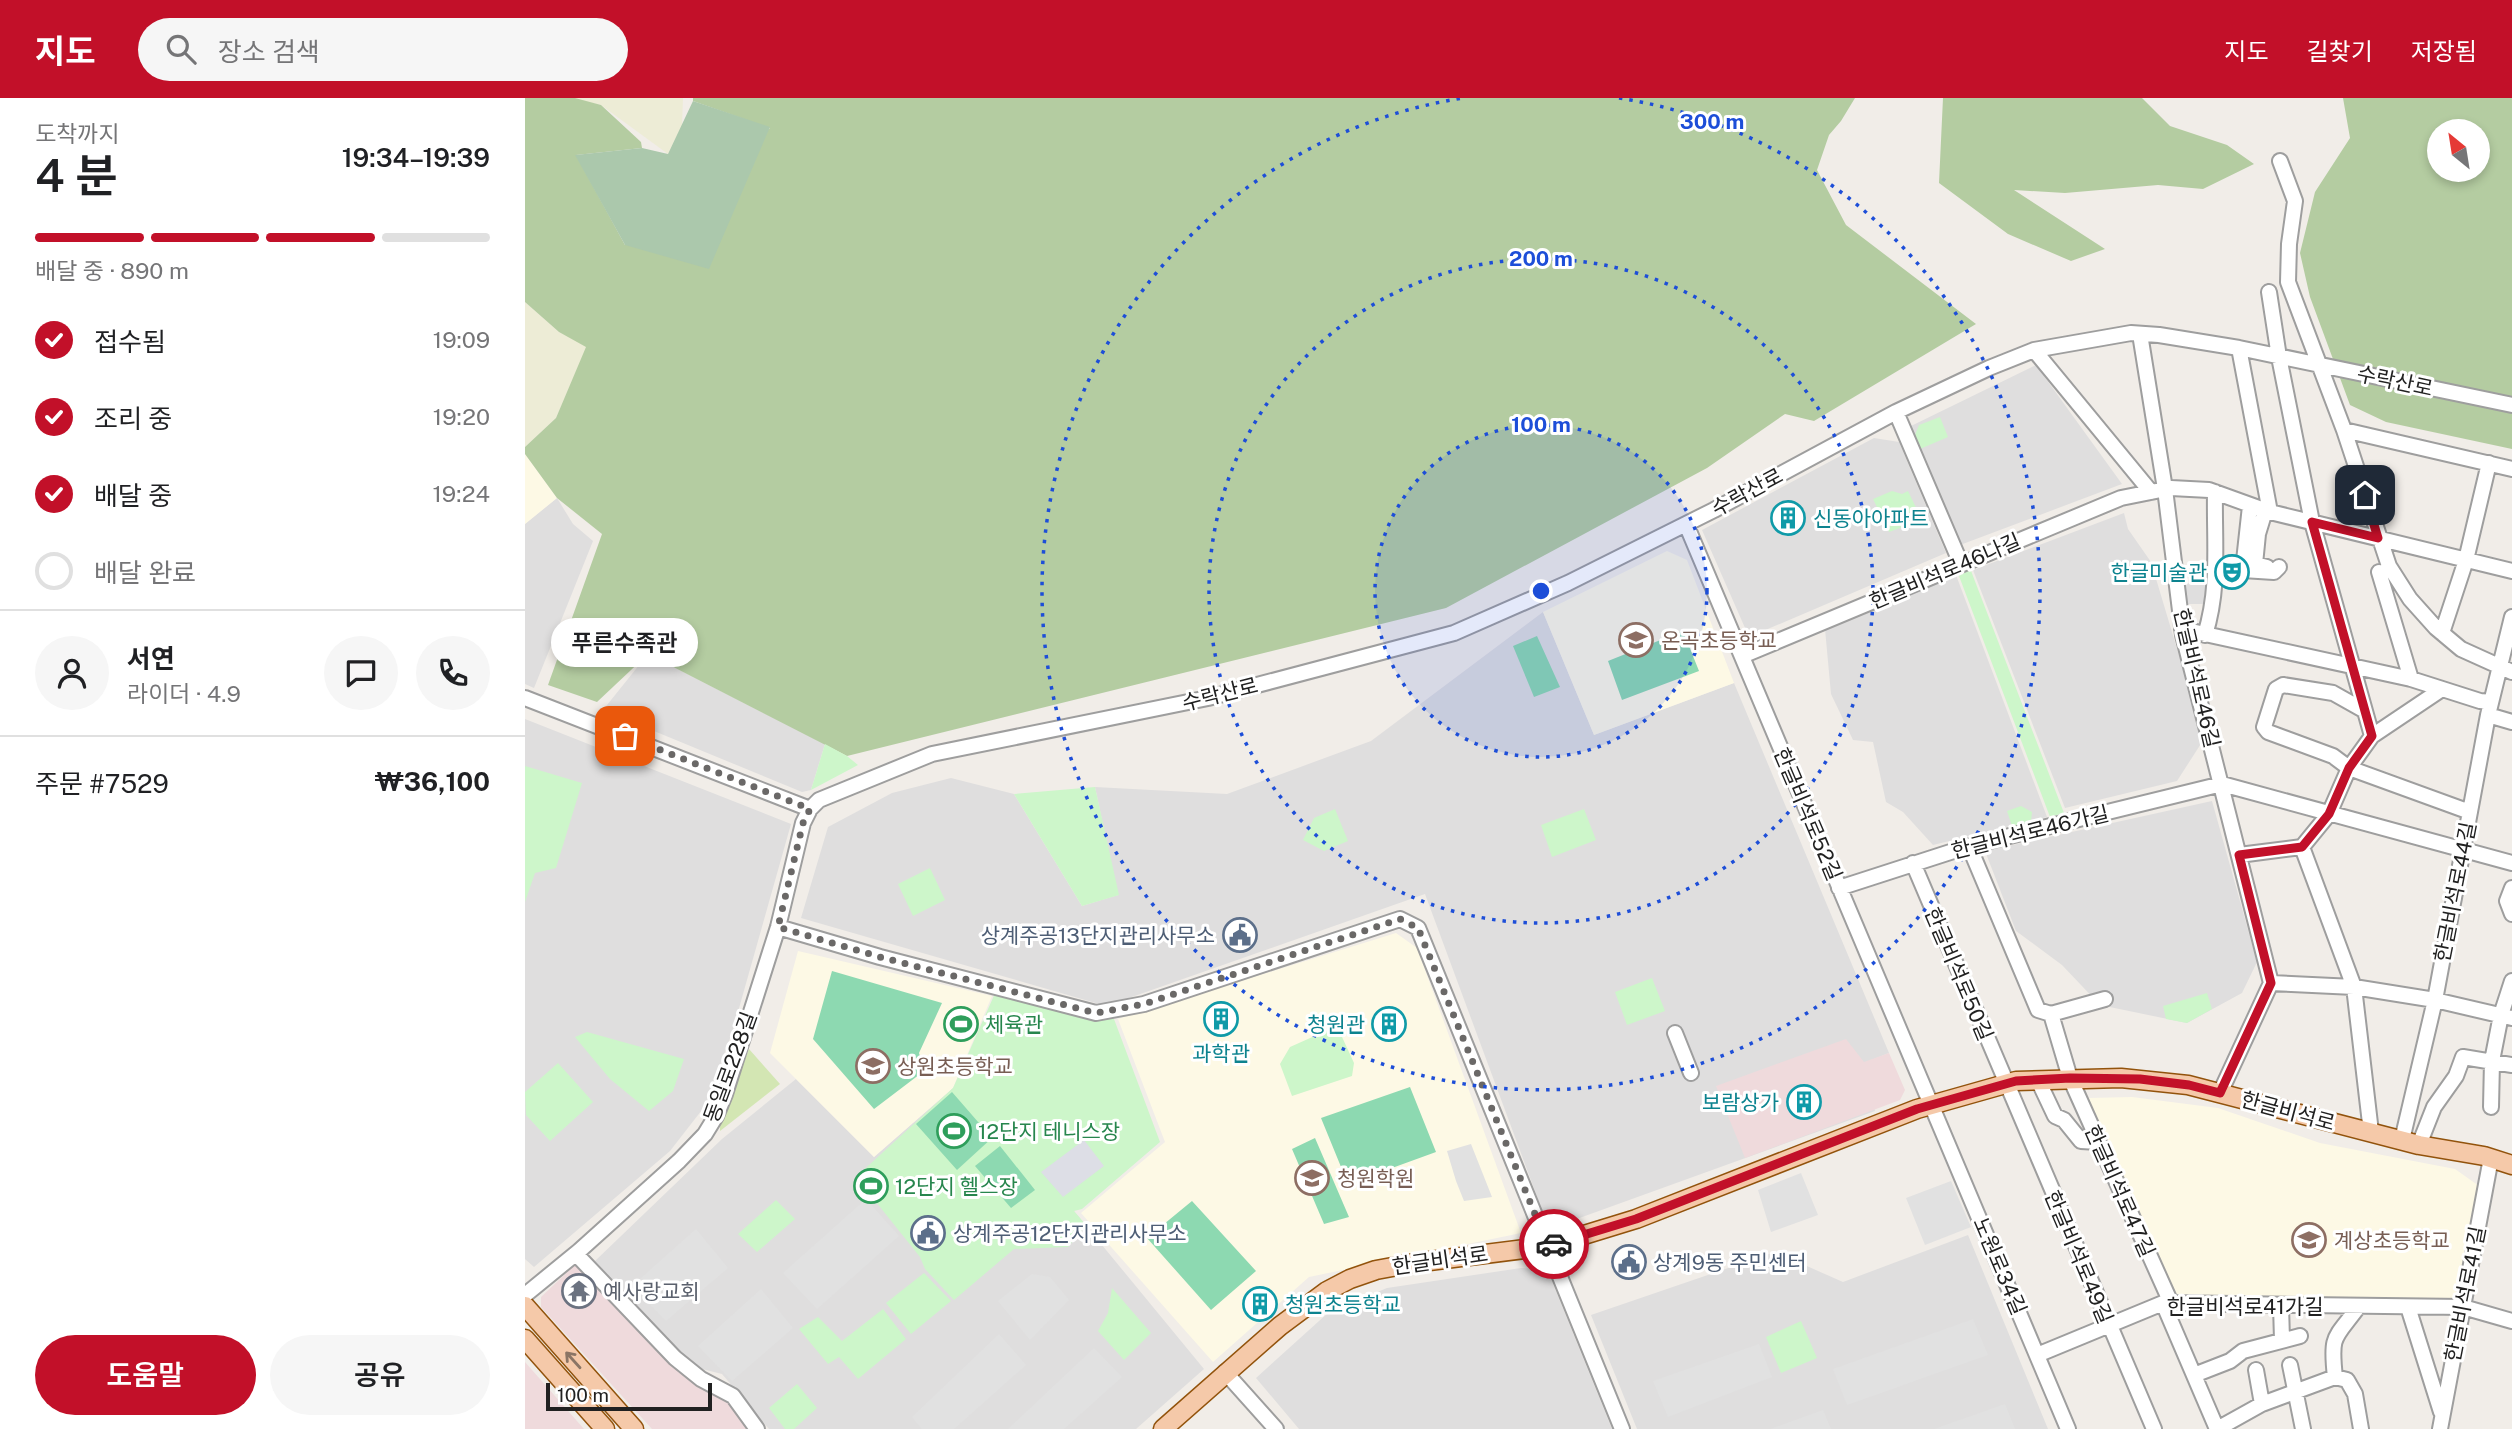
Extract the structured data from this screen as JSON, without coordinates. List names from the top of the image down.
{
  "streets": {
    "main road": ["한글비석로"],
    "street": [
      "수락산로",
      "한글비석로46나길",
      "한글비석로46길",
      "한글비석로52길",
      "한글비석로46가길",
      "한글비석로44길",
      "한글비석로50길",
      "동일로228길",
      "한글비석로47길",
      "한글비석로49길",
      "노원로34길",
      "한글비석로41길",
      "한글비석로41가길"
    ]
  },
  "crossings": [
    ["수락산로", "한글비석로46길"],
    ["수락산로", "한글비석로52길"],
    ["수락산로", "동일로228길"],
    ["한글비석로46나길", "한글비석로46길"],
    ["한글비석로46나길", "한글비석로52길"],
    ["한글비석로46길", "한글비석로46가길"],
    ["한글비석로52길", "한글비석로46가길"],
    ["한글비석로52길", "한글비석로"],
    ["한글비석로52길", "노원로34길"],
    ["한글비석로46가길", "한글비석로50길"],
    ["한글비석로44길", "한글비석로"],
    ["한글비석로50길", "한글비석로"],
    ["한글비석로50길", "한글비석로49길"],
    ["한글비석로", "한글비석로47길"],
    ["한글비석로", "한글비석로49길"],
    ["한글비석로", "노원로34길"],
    ["한글비석로", "한글비석로41길"],
    ["한글비석로47길", "한글비석로41가길"],
    ["한글비석로49길", "한글비석로41가길"],
    ["노원로34길", "한글비석로41가길"],
    ["한글비석로41길", "한글비석로41가길"]
  ],
  "places": {
    "building": [
      "신동아아파트",
      "과학관",
      "청원관",
      "보람상가",
      "청원초등학교"
    ],
    "theatre": ["한글미술관"],
    "school or university": [
      "온곡초등학교",
      "상원초등학교",
      "청원학원",
      "계상초등학교"
    ],
    "other": ["푸른수족관"],
    "public building": ["상계주공13단지관리사무소", "상계주공12단지관리사무소", "상계9동 주민센터"],
    "sports": ["체육관", "12단지 테니스장", "12단지 헬스장"],
    "temple": ["예사랑교회"]
  },
  "scale_bar": "100 m",
  "north": "top left",
  "page": {
    "header": "지도",
    "search": "장소 검색",
    "nav": ["지도", "길찾기", "저장됨"],
    "heading": ["4 분", "도착까지", "19:34–19:39"],
    "panel": [
      "서연",
      "라이더 · 4.9",
      "주문 #7529",
      "₩36,100"
    ],
    "bar": "배달 중 · 890 m",
    "list": [
      ["접수됨", "19:09"],
      ["조리 중", "19:20"],
      ["배달 중", "19:24"],
      "배달 완료"
    ],
    "bubble": "푸른수족관",
    "buttons": ["도움말", "공유"],
    "scale": "100 m"
  },
  "rings": ["300 m", "200 m", "100 m"]
}
